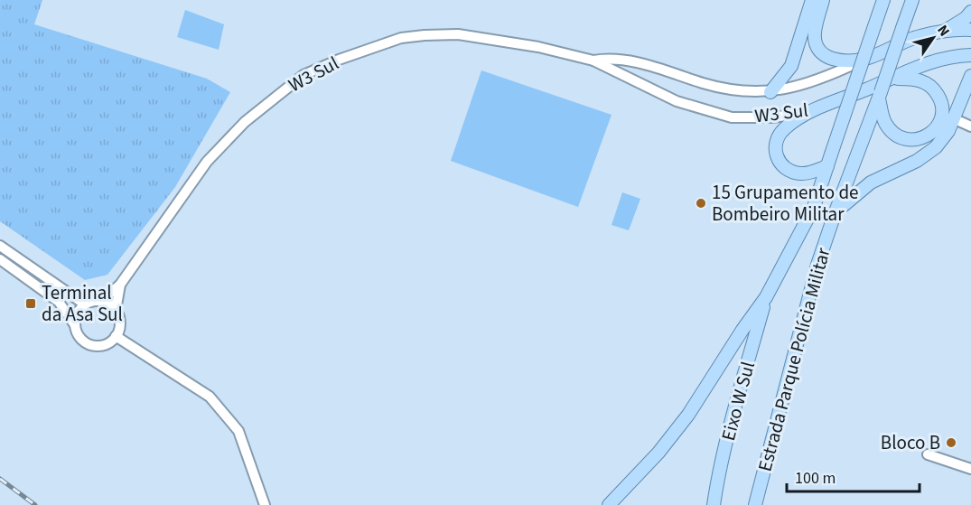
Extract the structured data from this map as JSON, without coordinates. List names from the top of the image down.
{
  "streets": {
    "main road": ["W3 Sul", "Estrada Parque Polícia Militar", "Eixo W Sul"]
  },
  "crossings": [
    ["Estrada Parque Polícia Militar", "Eixo W Sul"]
  ],
  "places": {
    "other": ["15 Grupamento de Bombeiro Militar", "Bloco B"],
    "transit": ["Terminal da Asa Sul"]
  },
  "scale_bar": "100 m",
  "north": "top right"
}
